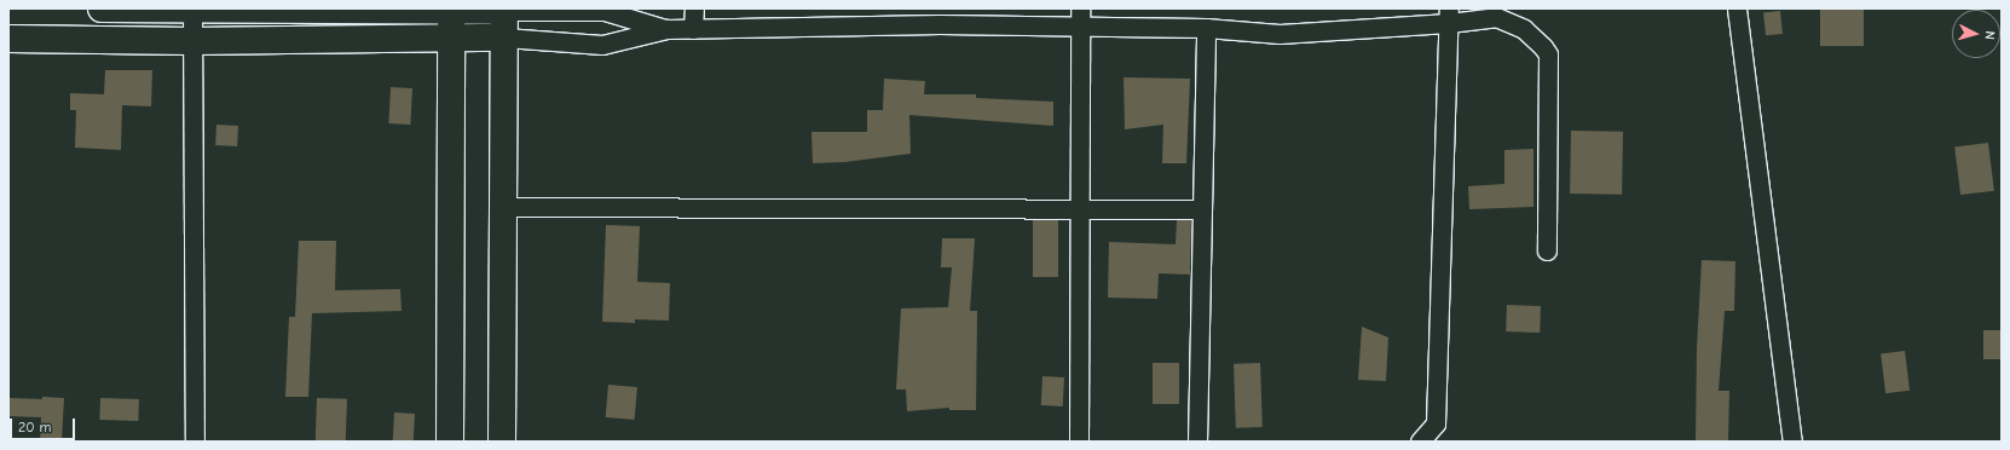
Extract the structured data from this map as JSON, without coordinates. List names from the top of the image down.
{
  "scale_bar": "20 m",
  "north": "right"
}
